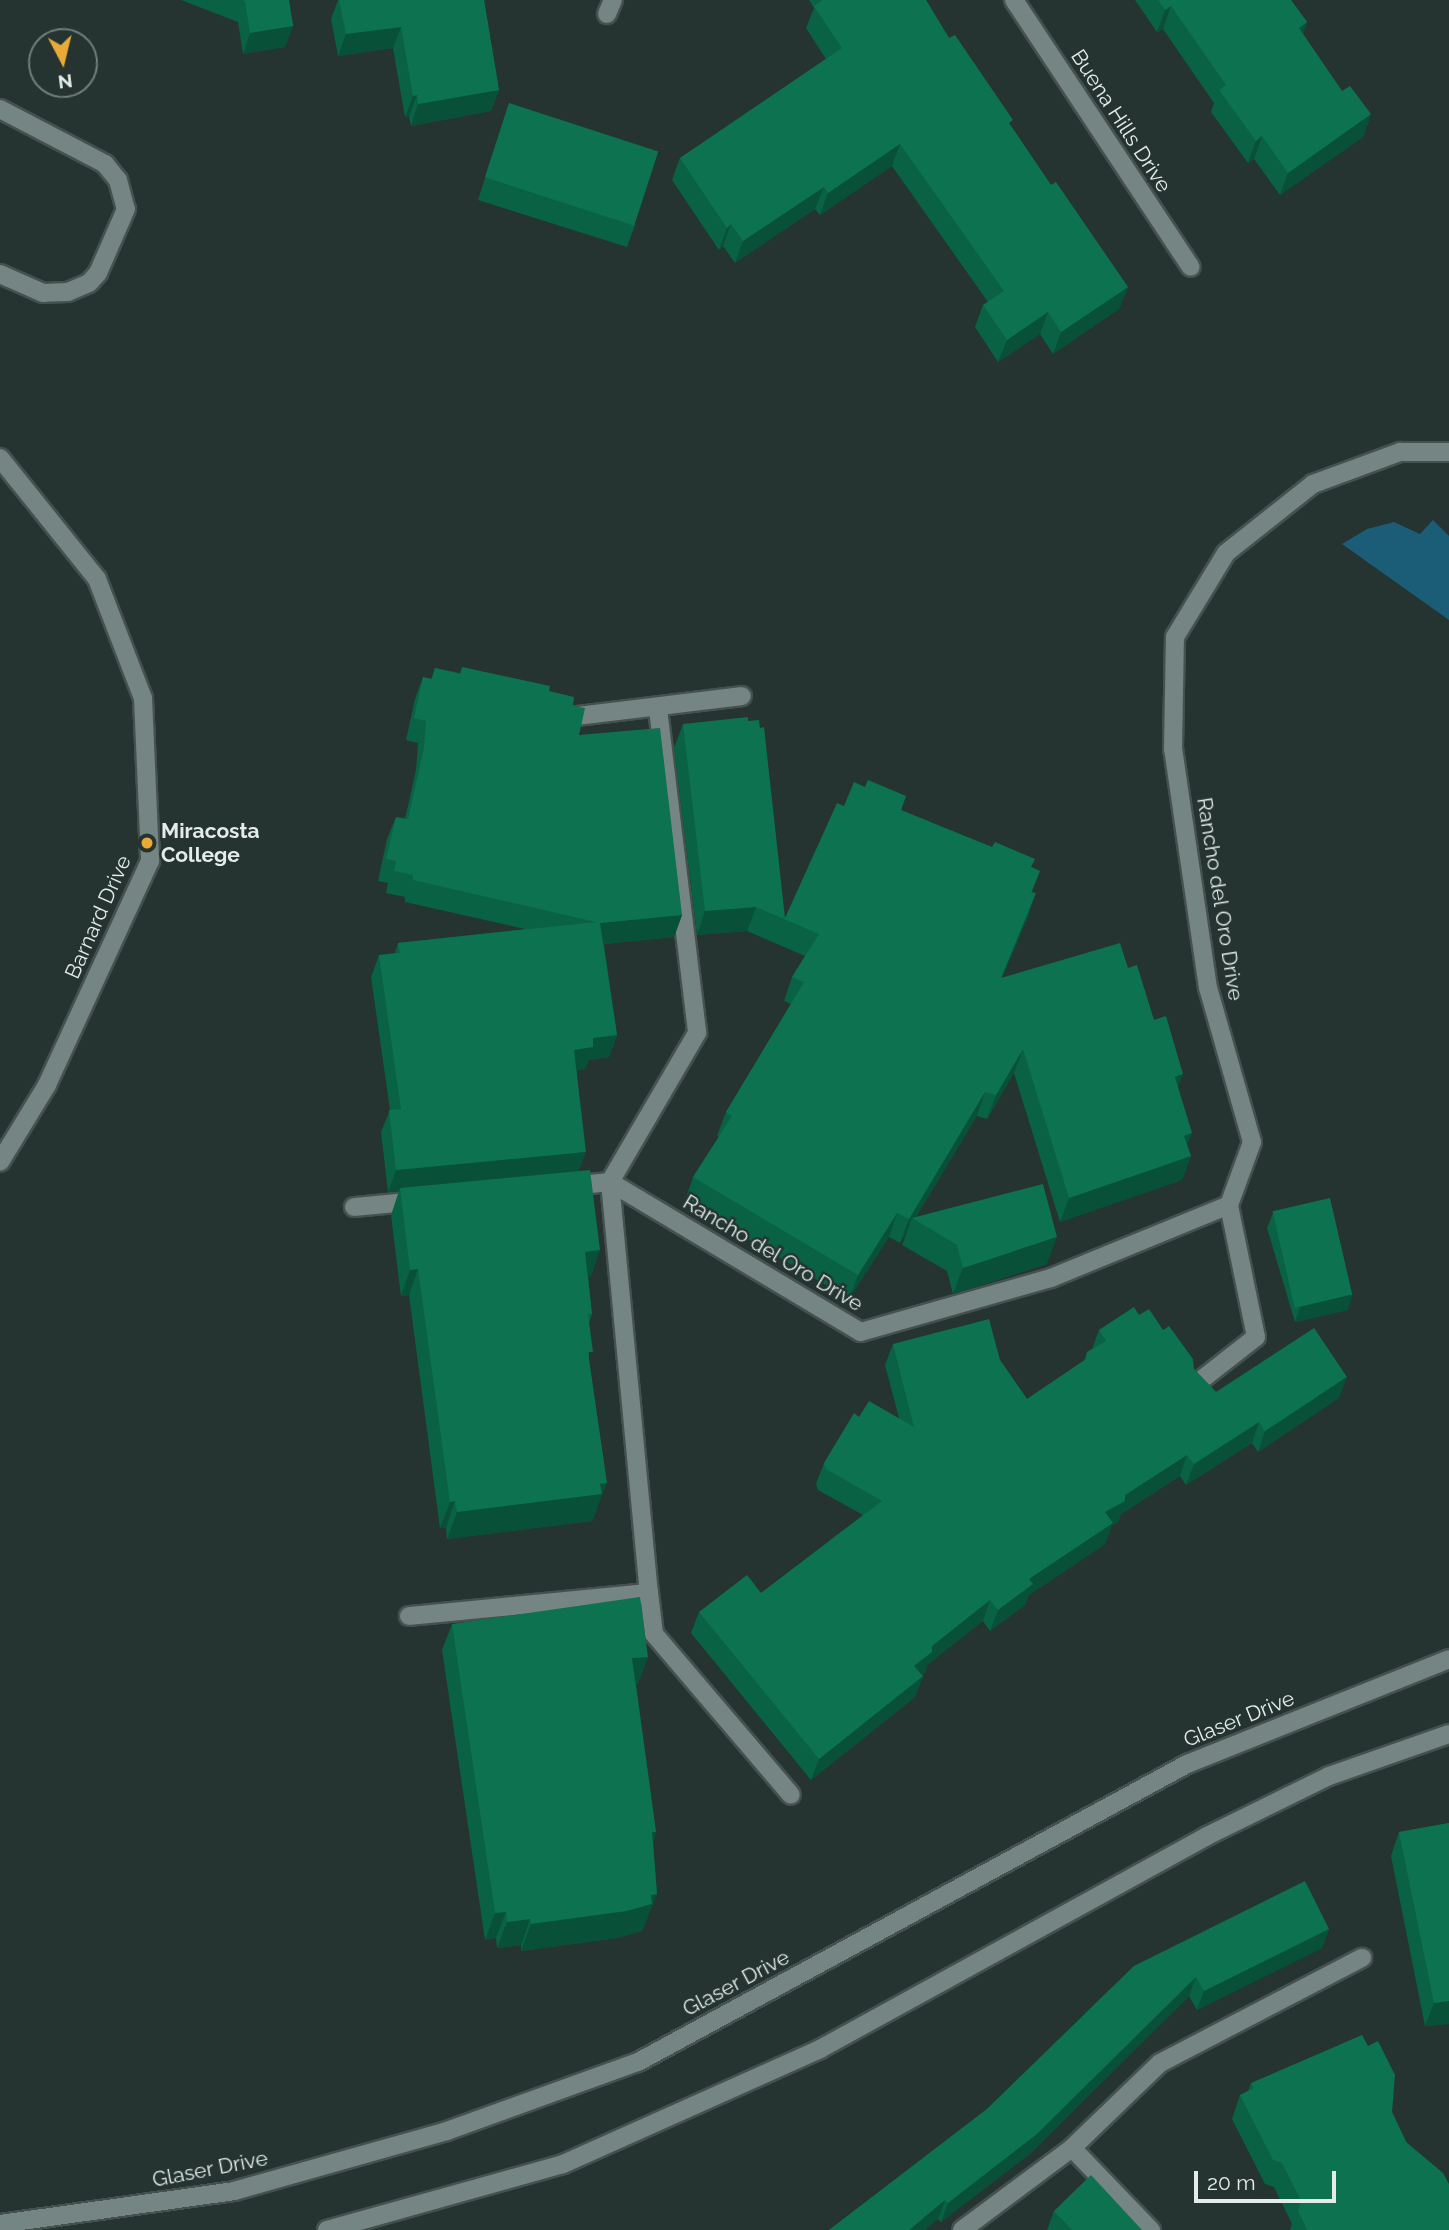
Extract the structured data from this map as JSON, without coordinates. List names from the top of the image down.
{
  "streets": {
    "street": [
      "Buena Hills Drive",
      "Rancho del Oro Drive",
      "Barnard Drive",
      "Glaser Drive"
    ]
  },
  "places": ["Miracosta College"],
  "scale_bar": "20 m",
  "north": "bottom"
}
